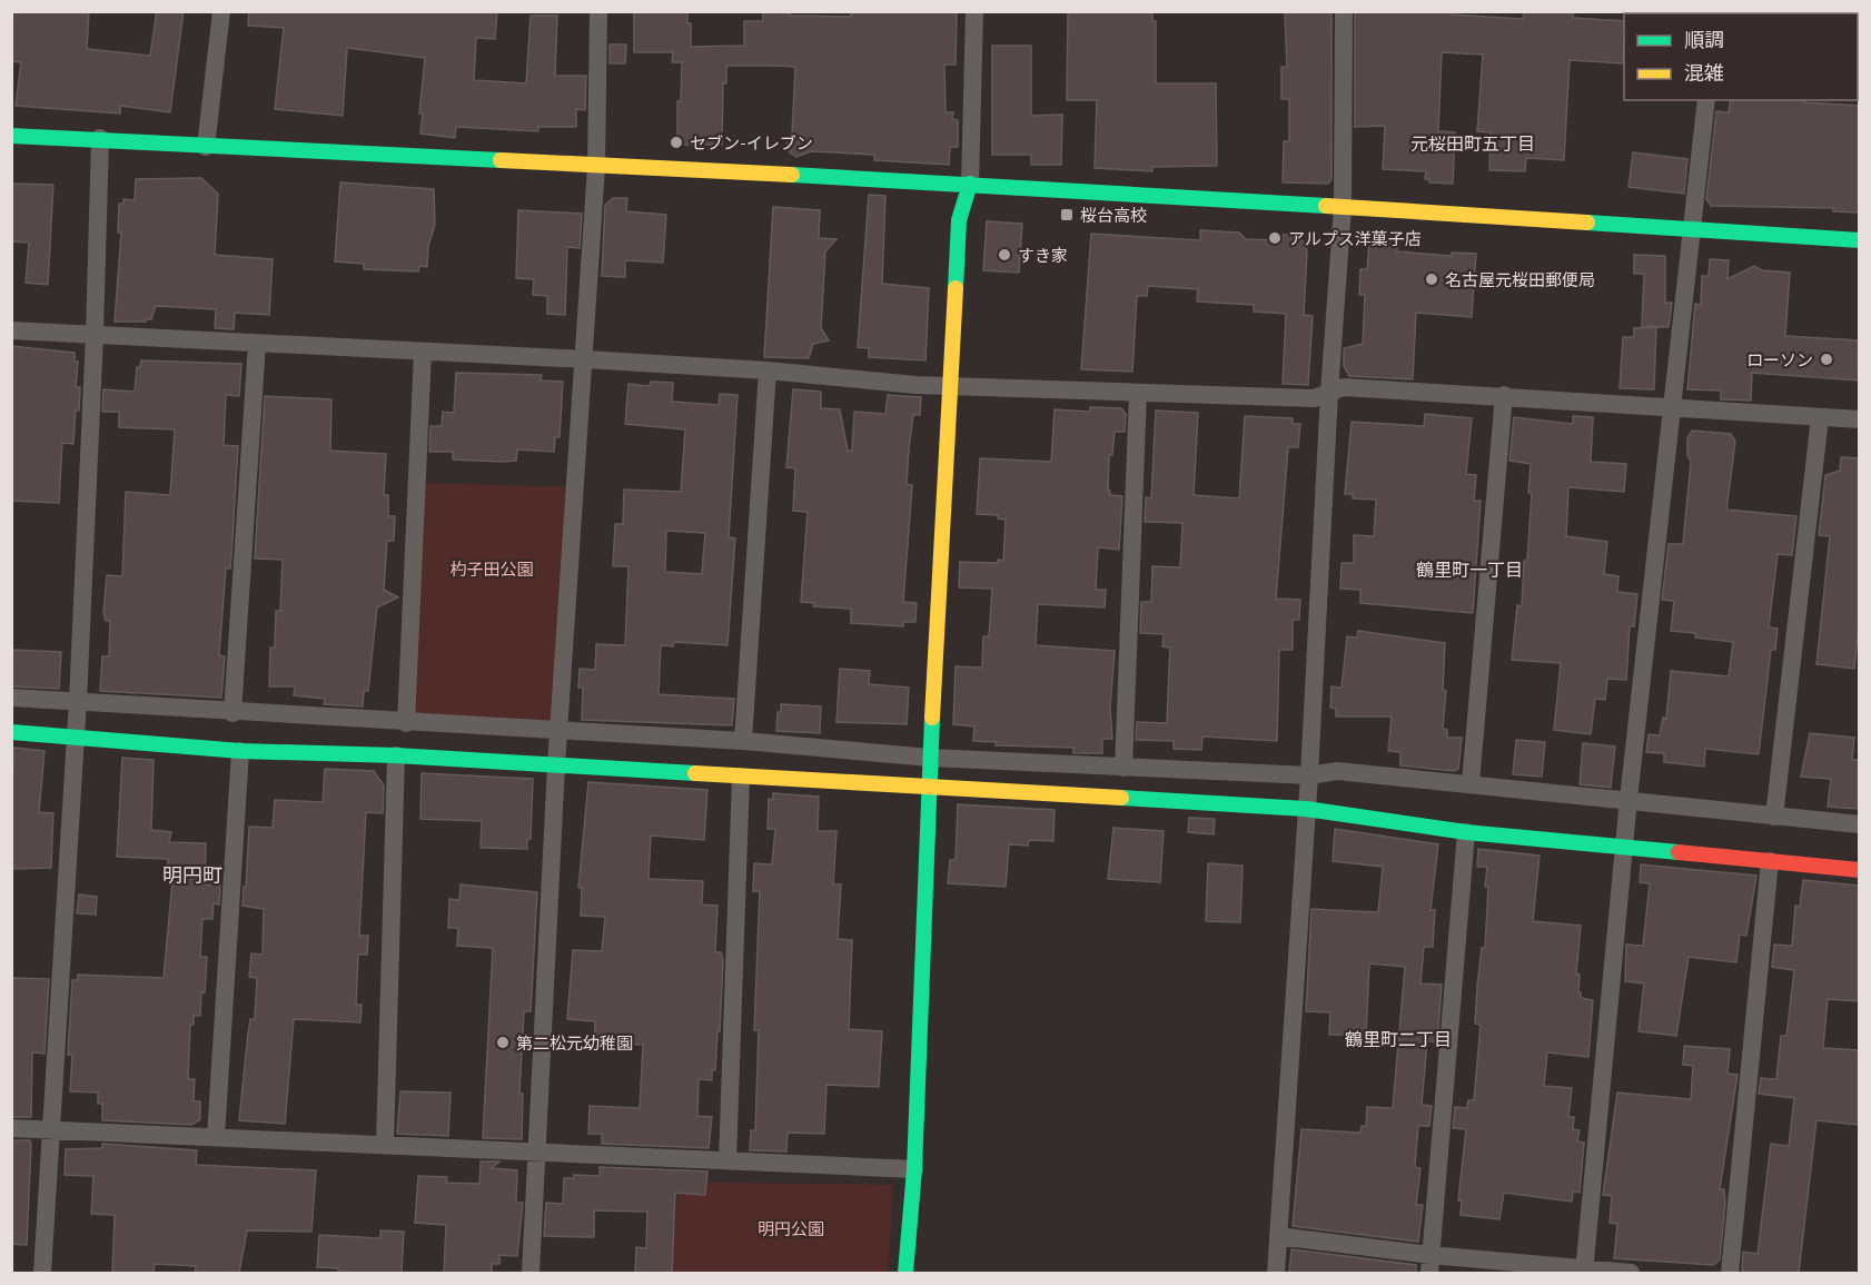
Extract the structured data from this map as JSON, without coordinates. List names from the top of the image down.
{
  "districts": [
    "元桜田町五丁目",
    "鶴里町一丁目",
    "明円町",
    "鶴里町二丁目"
  ],
  "parks": ["杓子田公園", "明円公園"],
  "places": {
    "other": [
      "セブン-イレブン",
      "アルプス洋菓子店",
      "すき家",
      "名古屋元桜田郵便局",
      "ローソン",
      "第二松元幼稚園"
    ],
    "transit": ["桜台高校"]
  },
  "legend": ["順調", "混雑"]
}
